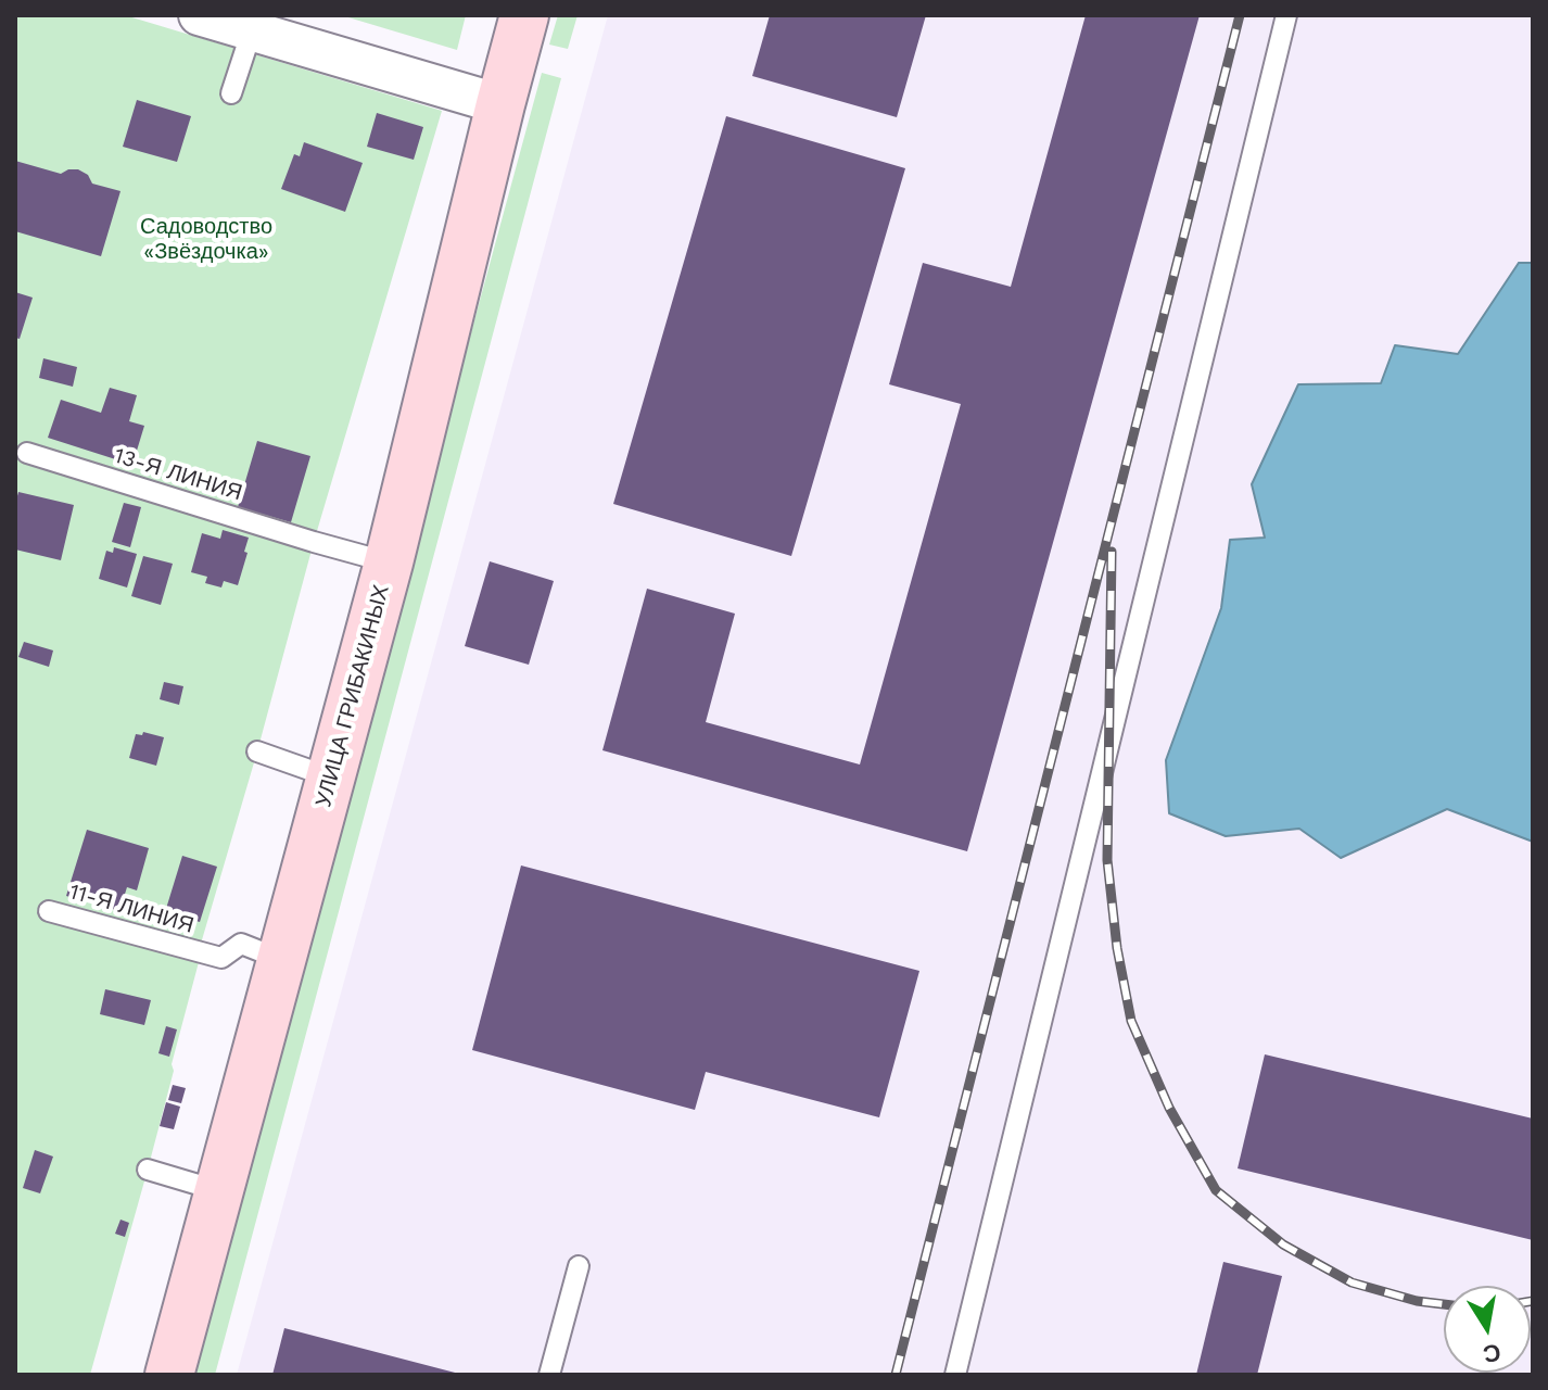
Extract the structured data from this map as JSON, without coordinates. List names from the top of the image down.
{
  "streets": {
    "street": ["УЛИЦА ГРИБАКИНЫХ"],
    "lane": ["13-Я ЛИНИЯ", "11-Я ЛИНИЯ"]
  },
  "crossings": [
    ["13-Я ЛИНИЯ", "УЛИЦА ГРИБАКИНЫХ"],
    ["УЛИЦА ГРИБАКИНЫХ", "11-Я ЛИНИЯ"]
  ],
  "parks": ["Садоводство «Звёздочка»"],
  "north": "bottom"
}
